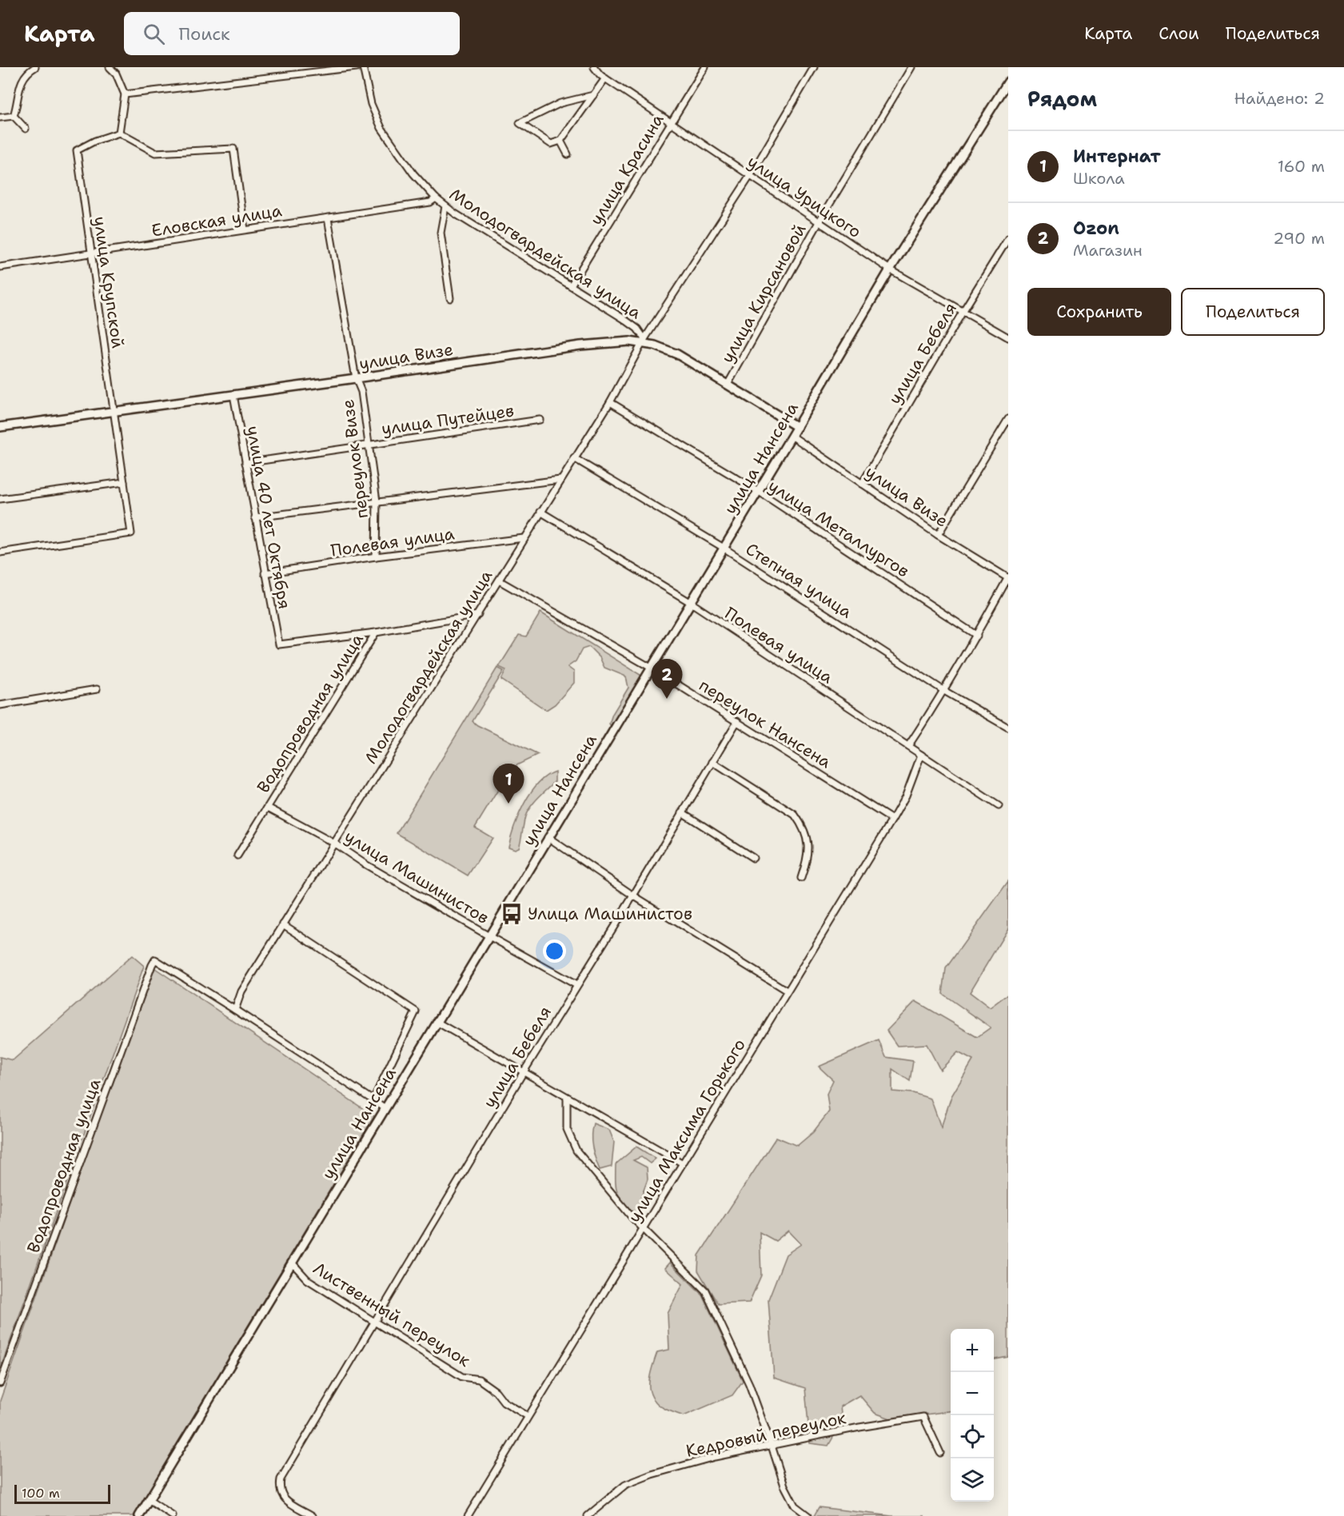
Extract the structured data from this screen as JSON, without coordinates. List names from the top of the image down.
{
  "streets": {
    "main road": ["улица Визе", "улица Нансена"],
    "street": [
      "улица Красина",
      "улица Урицкого",
      "Еловская улица",
      "Молодогвардейская улица",
      "улица Крупской",
      "улица Кирсановой",
      "улица Бебеля",
      "улица Путейцев",
      "переулок Визе",
      "улица 40 лет Октября",
      "улица Металлургов",
      "Полевая улица",
      "Степная улица",
      "Водопроводная улица",
      "переулок Нансена",
      "улица Машинистов",
      "улица Максима Горького",
      "Лиственный переулок",
      "Кедровый переулок"
    ]
  },
  "crossings": [
    ["улица Красина", "улица Урицкого"],
    ["улица Красина", "Молодогвардейская улица"],
    ["улица Урицкого", "Молодогвардейская улица"],
    ["улица Урицкого", "улица Кирсановой"],
    ["улица Урицкого", "улица Бебеля"],
    ["улица Урицкого", "улица Нансена"],
    ["Еловская улица", "Молодогвардейская улица"],
    ["Еловская улица", "улица Крупской"],
    ["Еловская улица", "переулок Визе"],
    ["Молодогвардейская улица", "улица Визе"],
    ["Молодогвардейская улица", "улица Металлургов"],
    ["Молодогвардейская улица", "Полевая улица"],
    ["Молодогвардейская улица", "Степная улица"],
    ["Молодогвардейская улица", "Водопроводная улица"],
    ["Молодогвардейская улица", "переулок Нансена"],
    ["Молодогвардейская улица", "улица Машинистов"],
    ["улица Крупской", "улица Визе"],
    ["улица Кирсановой", "улица Визе"],
    ["улица Бебеля", "улица Визе"],
    ["улица Бебеля", "переулок Нансена"],
    ["улица Бебеля", "улица Машинистов"],
    ["улица Бебеля", "Лиственный переулок"],
    ["улица Визе", "улица Нансена"],
    ["улица Визе", "переулок Визе"],
    ["улица Визе", "улица 40 лет Октября"],
    ["улица Путейцев", "переулок Визе"],
    ["улица Путейцев", "улица 40 лет Октября"],
    ["улица Нансена", "улица Металлургов"],
    ["улица Нансена", "Полевая улица"],
    ["улица Нансена", "Степная улица"],
    ["улица Нансена", "переулок Нансена"],
    ["улица Нансена", "улица Машинистов"],
    ["улица Нансена", "Лиственный переулок"],
    ["переулок Визе", "Полевая улица"],
    ["улица 40 лет Октября", "Полевая улица"],
    ["улица 40 лет Октября", "Водопроводная улица"],
    ["Полевая улица", "улица Максима Горького"],
    ["Водопроводная улица", "улица Машинистов"],
    ["переулок Нансена", "улица Максима Горького"],
    ["улица Максима Горького", "Лиственный переулок"]
  ],
  "places": {
    "bus stop": ["Улица Машинистов"]
  },
  "scale_bar": "100 m",
  "page": {
    "header": "Карта",
    "search": "Поиск",
    "nav": ["Карта", "Слои", "Поделиться"],
    "heading": ["Рядом", "Найдено: 2"],
    "list": [
      {
        "mark": "1",
        "name": "Интернат",
        "note": "Школа",
        "value": "160 m"
      },
      {
        "mark": "2",
        "name": "Ozon",
        "note": "Магазин",
        "value": "290 m"
      }
    ],
    "buttons": ["Сохранить", "Поделиться"],
    "pins": ["2", "1"],
    "map_buttons": ["+", "−"],
    "scale": "100 m"
  }
}
